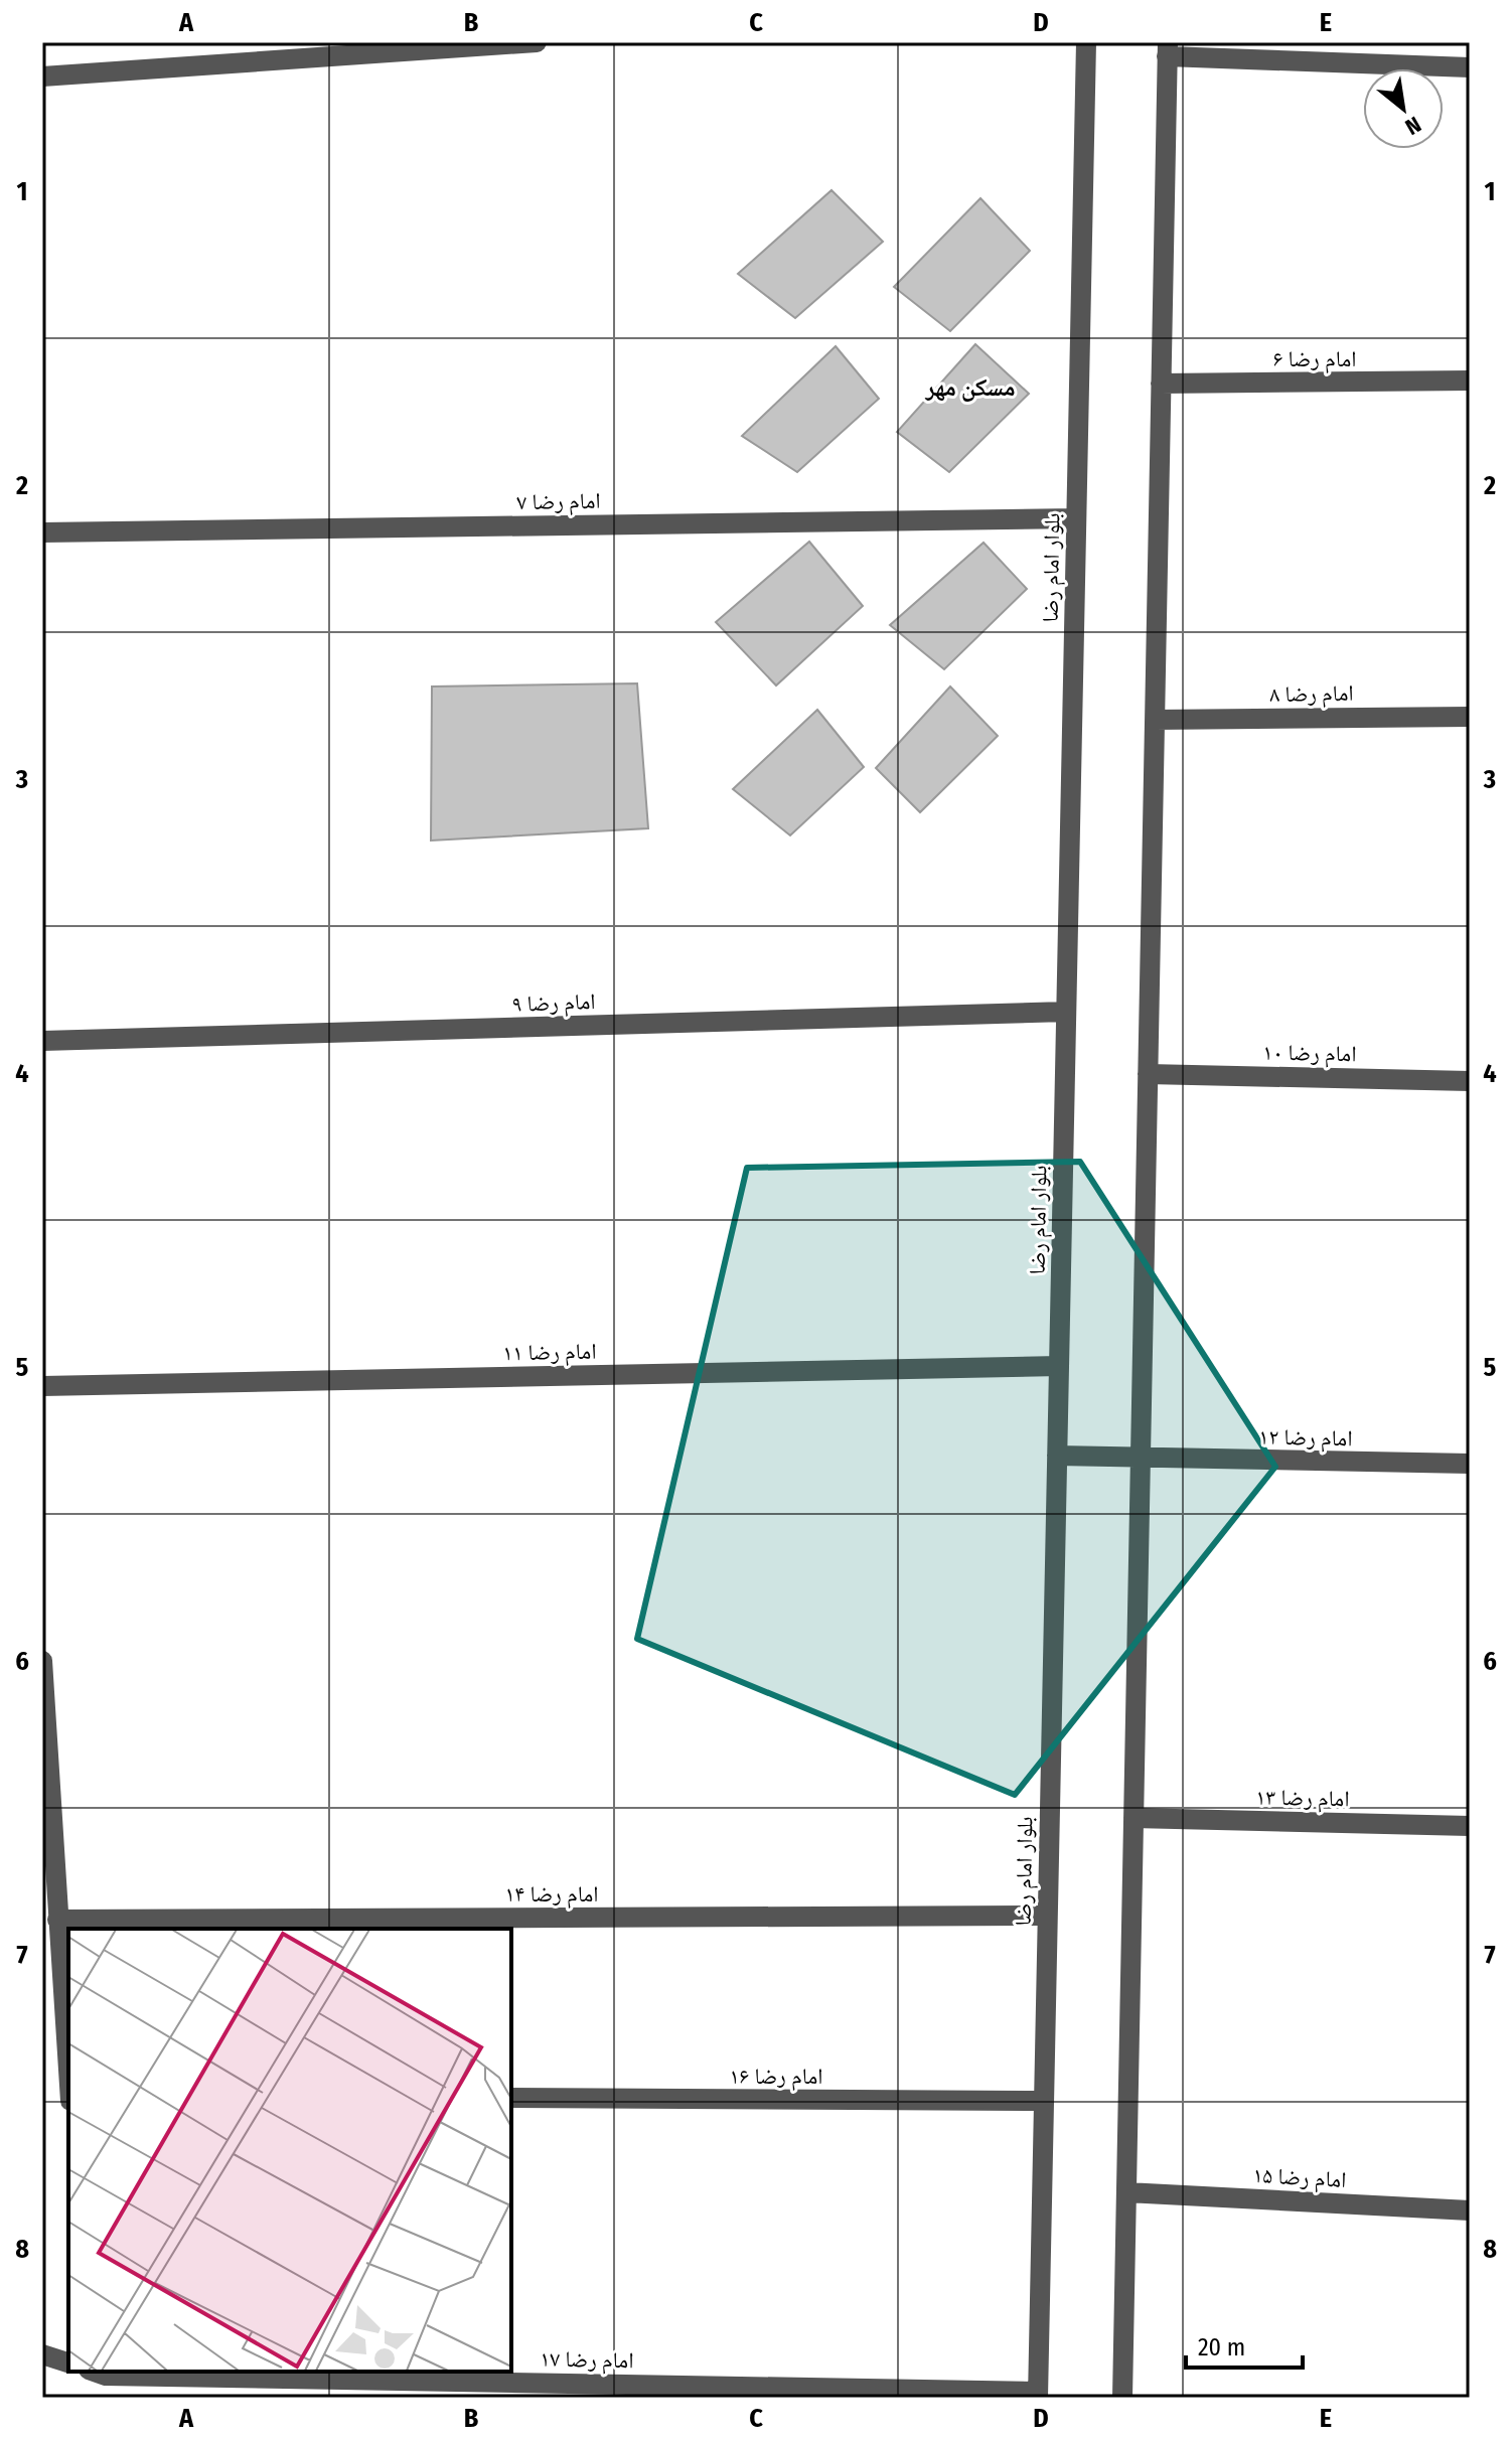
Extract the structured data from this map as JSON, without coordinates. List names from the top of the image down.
{
  "streets": {
    "street": [
      "امام رضا ۶",
      "امام رضا ۷",
      "بلوار امام رضا",
      "امام رضا ۸",
      "امام رضا ۹",
      "امام رضا ۱۰",
      "امام رضا ۱۱",
      "امام رضا ۱۲",
      "امام رضا ۱۳",
      "امام رضا ۱۴",
      "امام رضا ۱۶",
      "امام رضا ۱۵",
      "امام رضا ۱۷"
    ]
  },
  "crossings": [
    ["امام رضا ۷", "بلوار امام رضا"],
    ["بلوار امام رضا", "امام رضا ۹"],
    ["بلوار امام رضا", "امام رضا ۱۱"],
    ["بلوار امام رضا", "امام رضا ۱۲"],
    ["بلوار امام رضا", "امام رضا ۱۴"],
    ["بلوار امام رضا", "امام رضا ۱۶"],
    ["بلوار امام رضا", "امام رضا ۱۷"]
  ],
  "districts": ["مسکن مهر"],
  "scale_bar": "20 m",
  "north": "bottom right",
  "grid": {
    "columns": [
      "A",
      "B",
      "C",
      "D",
      "E"
    ],
    "rows": [
      "1",
      "2",
      "3",
      "4",
      "5",
      "6",
      "7",
      "8"
    ]
  }
}
